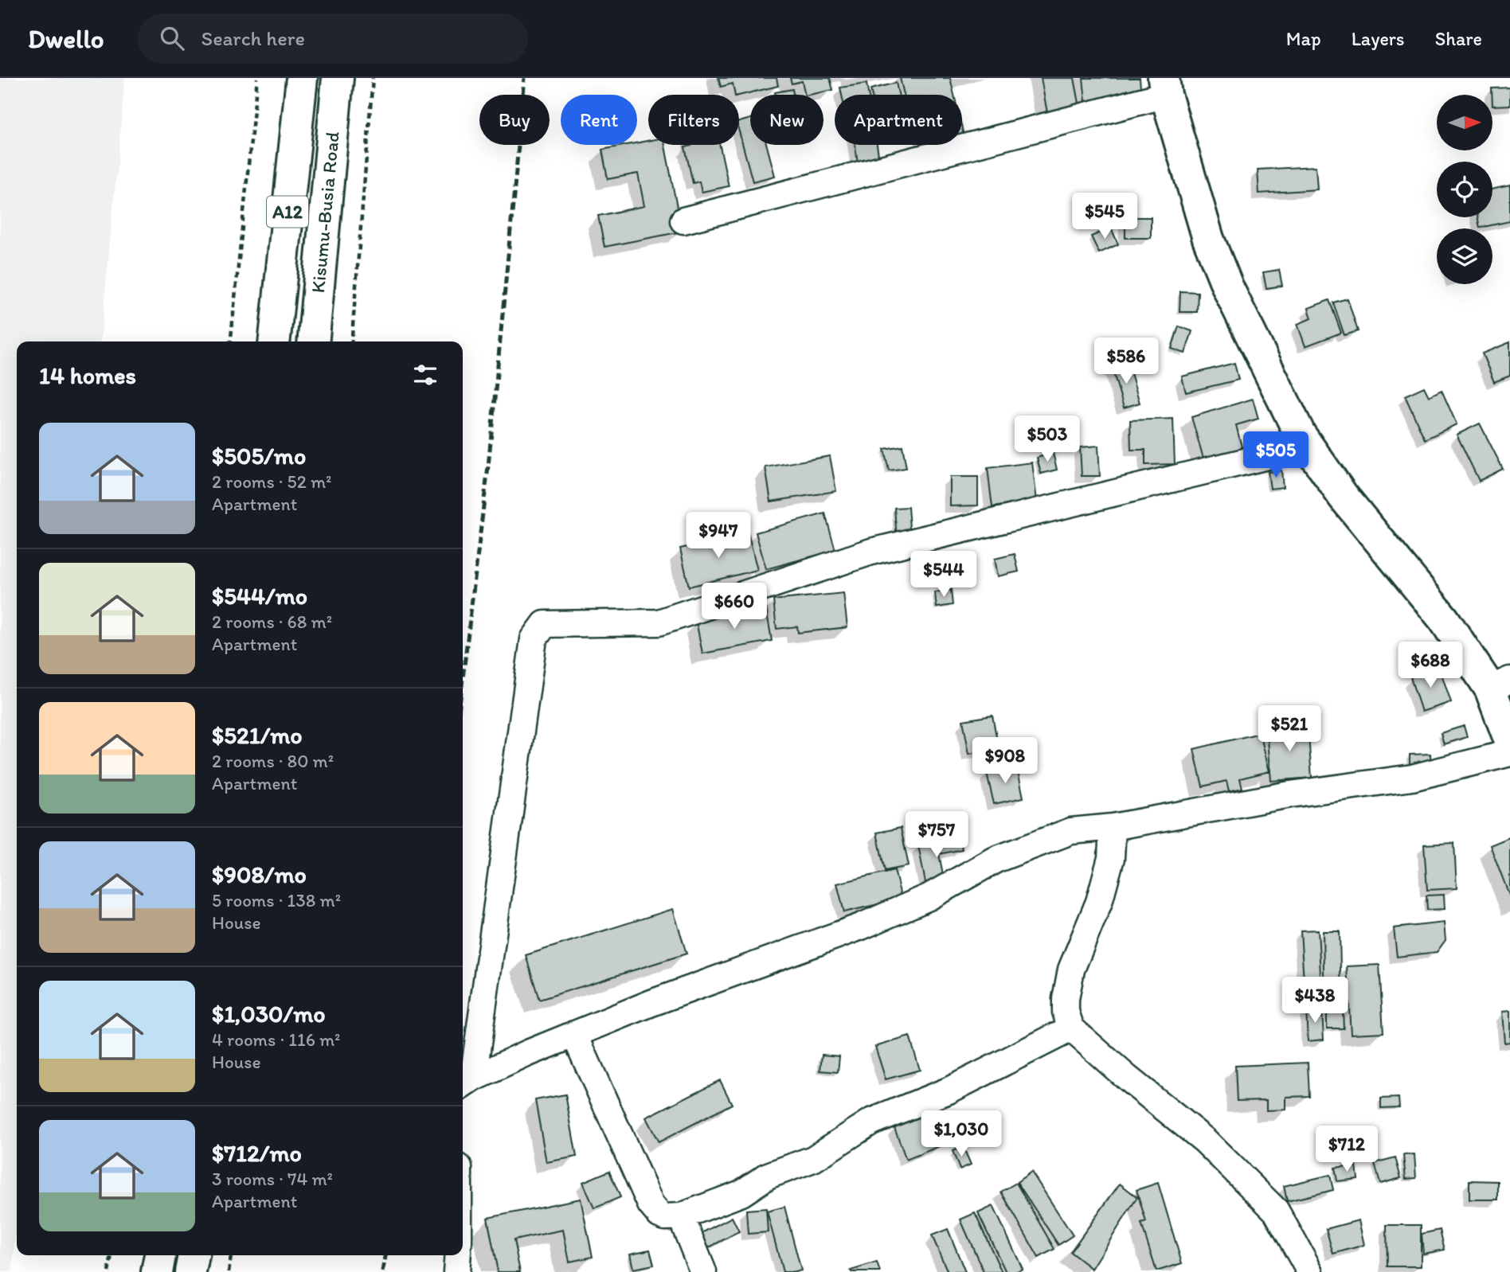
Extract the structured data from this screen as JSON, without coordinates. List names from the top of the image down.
{
  "streets": {
    "main road": ["A12", "Kisumu-Busia Road"]
  },
  "north": "right",
  "page": {
    "header": "Dwello",
    "search": "Search here",
    "nav": ["Map", "Layers", "Share"],
    "chip": [
      "Buy",
      "Rent",
      "Filters",
      "New",
      "Apartment"
    ],
    "price": [
      "$545",
      "$586",
      "$503",
      "$505",
      "$947",
      "$544",
      "$660",
      "$688",
      "$521",
      "$908",
      "$757",
      "$438",
      "$1,030",
      "$712"
    ],
    "heading": "14 homes",
    "list": [
      {
        "name": "$505/mo",
        "note": "2 rooms · 52 m² · Apartment"
      },
      {
        "name": "$544/mo",
        "note": "2 rooms · 68 m² · Apartment"
      },
      {
        "name": "$521/mo",
        "note": "2 rooms · 80 m² · Apartment"
      },
      {
        "name": "$908/mo",
        "note": "5 rooms · 138 m² · House"
      },
      {
        "name": "$1,030/mo",
        "note": "4 rooms · 116 m² · House"
      },
      {
        "name": "$712/mo",
        "note": "3 rooms · 74 m² · Apartment"
      }
    ]
  }
}
